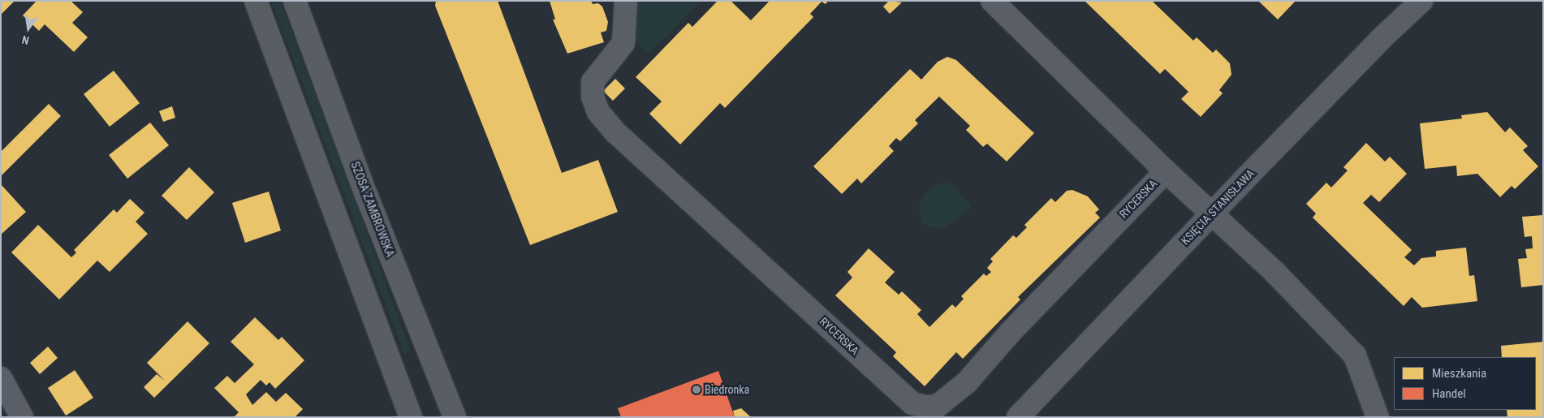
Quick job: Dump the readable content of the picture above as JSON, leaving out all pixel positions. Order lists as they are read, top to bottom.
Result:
{
  "streets": {
    "main road": ["SZOSA ZAMBROWSKA"],
    "street": ["RYCERSKA", "KSIĘCIA STANISŁAWA"]
  },
  "crossings": [
    ["RYCERSKA", "KSIĘCIA STANISŁAWA"]
  ],
  "places": ["Biedronka"],
  "legend": ["Mieszkania", "Handel"],
  "north": "bottom"
}
